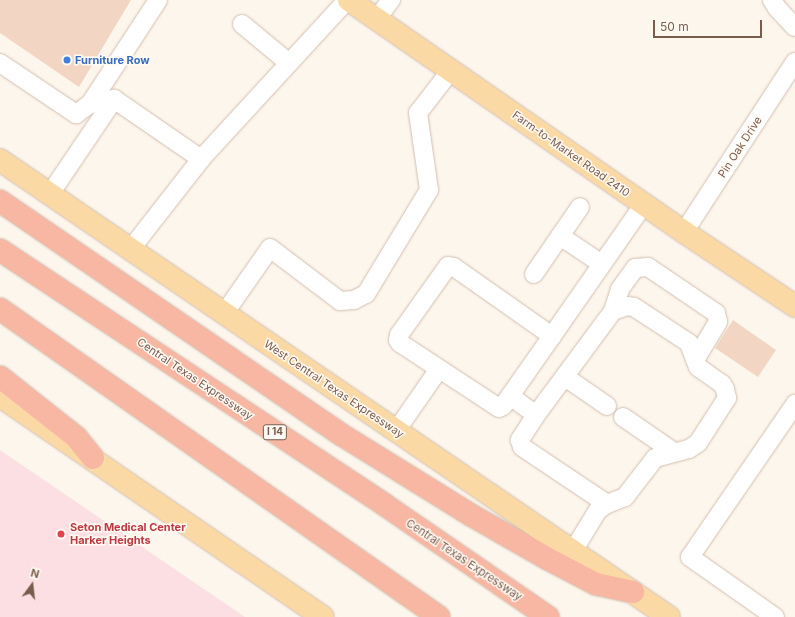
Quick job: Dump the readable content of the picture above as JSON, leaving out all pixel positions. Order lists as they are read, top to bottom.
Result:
{
  "streets": {
    "highway": ["Central Texas Expressway", "I 14"],
    "main road": ["Farm-to-Market Road 2410", "West Central Texas Expressway"],
    "street": ["Pin Oak Drive"]
  },
  "crossings": [
    ["Pin Oak Drive", "Farm-to-Market Road 2410"]
  ],
  "places": ["Furniture Row", "Seton Medical Center Harker Heights"],
  "scale_bar": "50 m",
  "north": "top"
}
